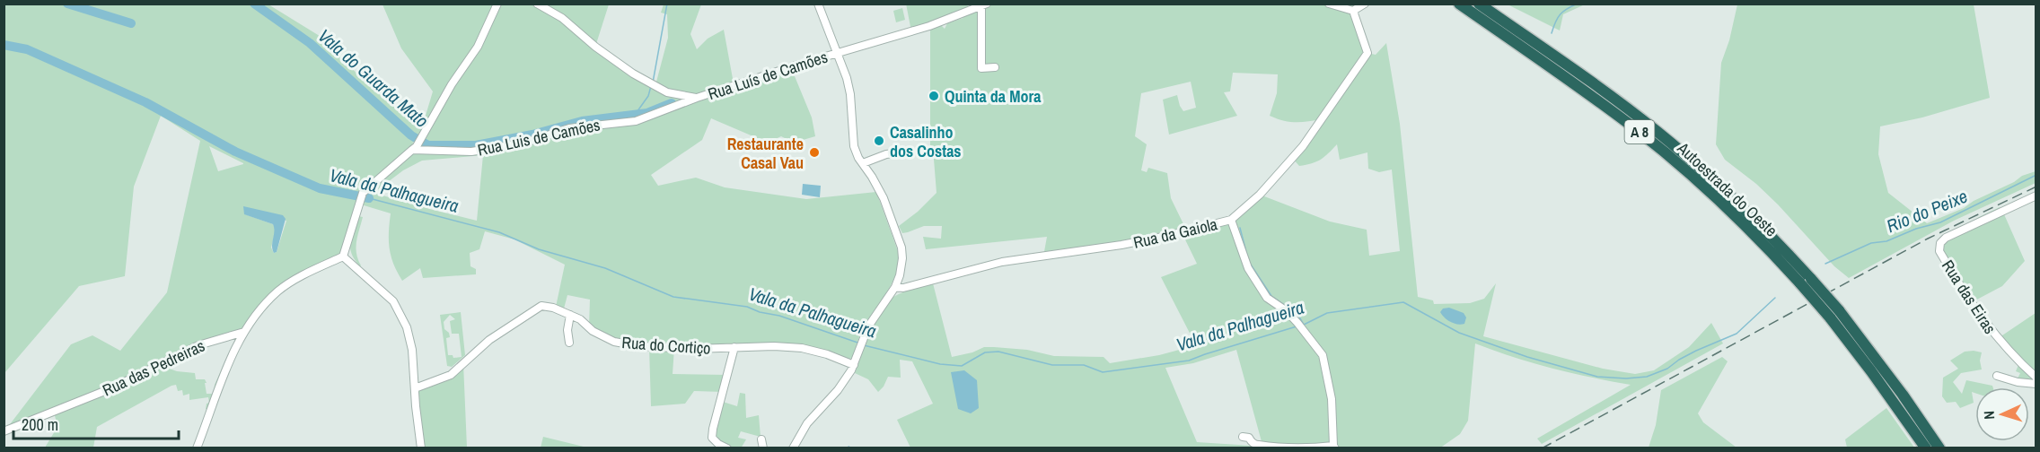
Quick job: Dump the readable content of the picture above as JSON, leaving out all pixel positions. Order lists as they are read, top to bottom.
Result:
{
  "streets": {
    "highway": ["A 8", "Autoestrada do Oeste"],
    "street": [
      "Rua Luís de Camões",
      "Rua Luis de Camões",
      "Rua da Gaiola",
      "Rua das Eiras",
      "Rua do Cortiço",
      "Rua das Pedreiras"
    ]
  },
  "crossings": [
    ["Rua Luís de Camões", "Rua Luis de Camões"]
  ],
  "water": ["Vala do Guarda Mato", "Vala da Palhagueira", "Rio do Peixe"],
  "places": ["Quinta da Mora", "Casalinho dos Costas", "Restaurante Casal Vau"],
  "scale_bar": "200 m",
  "north": "left"
}
